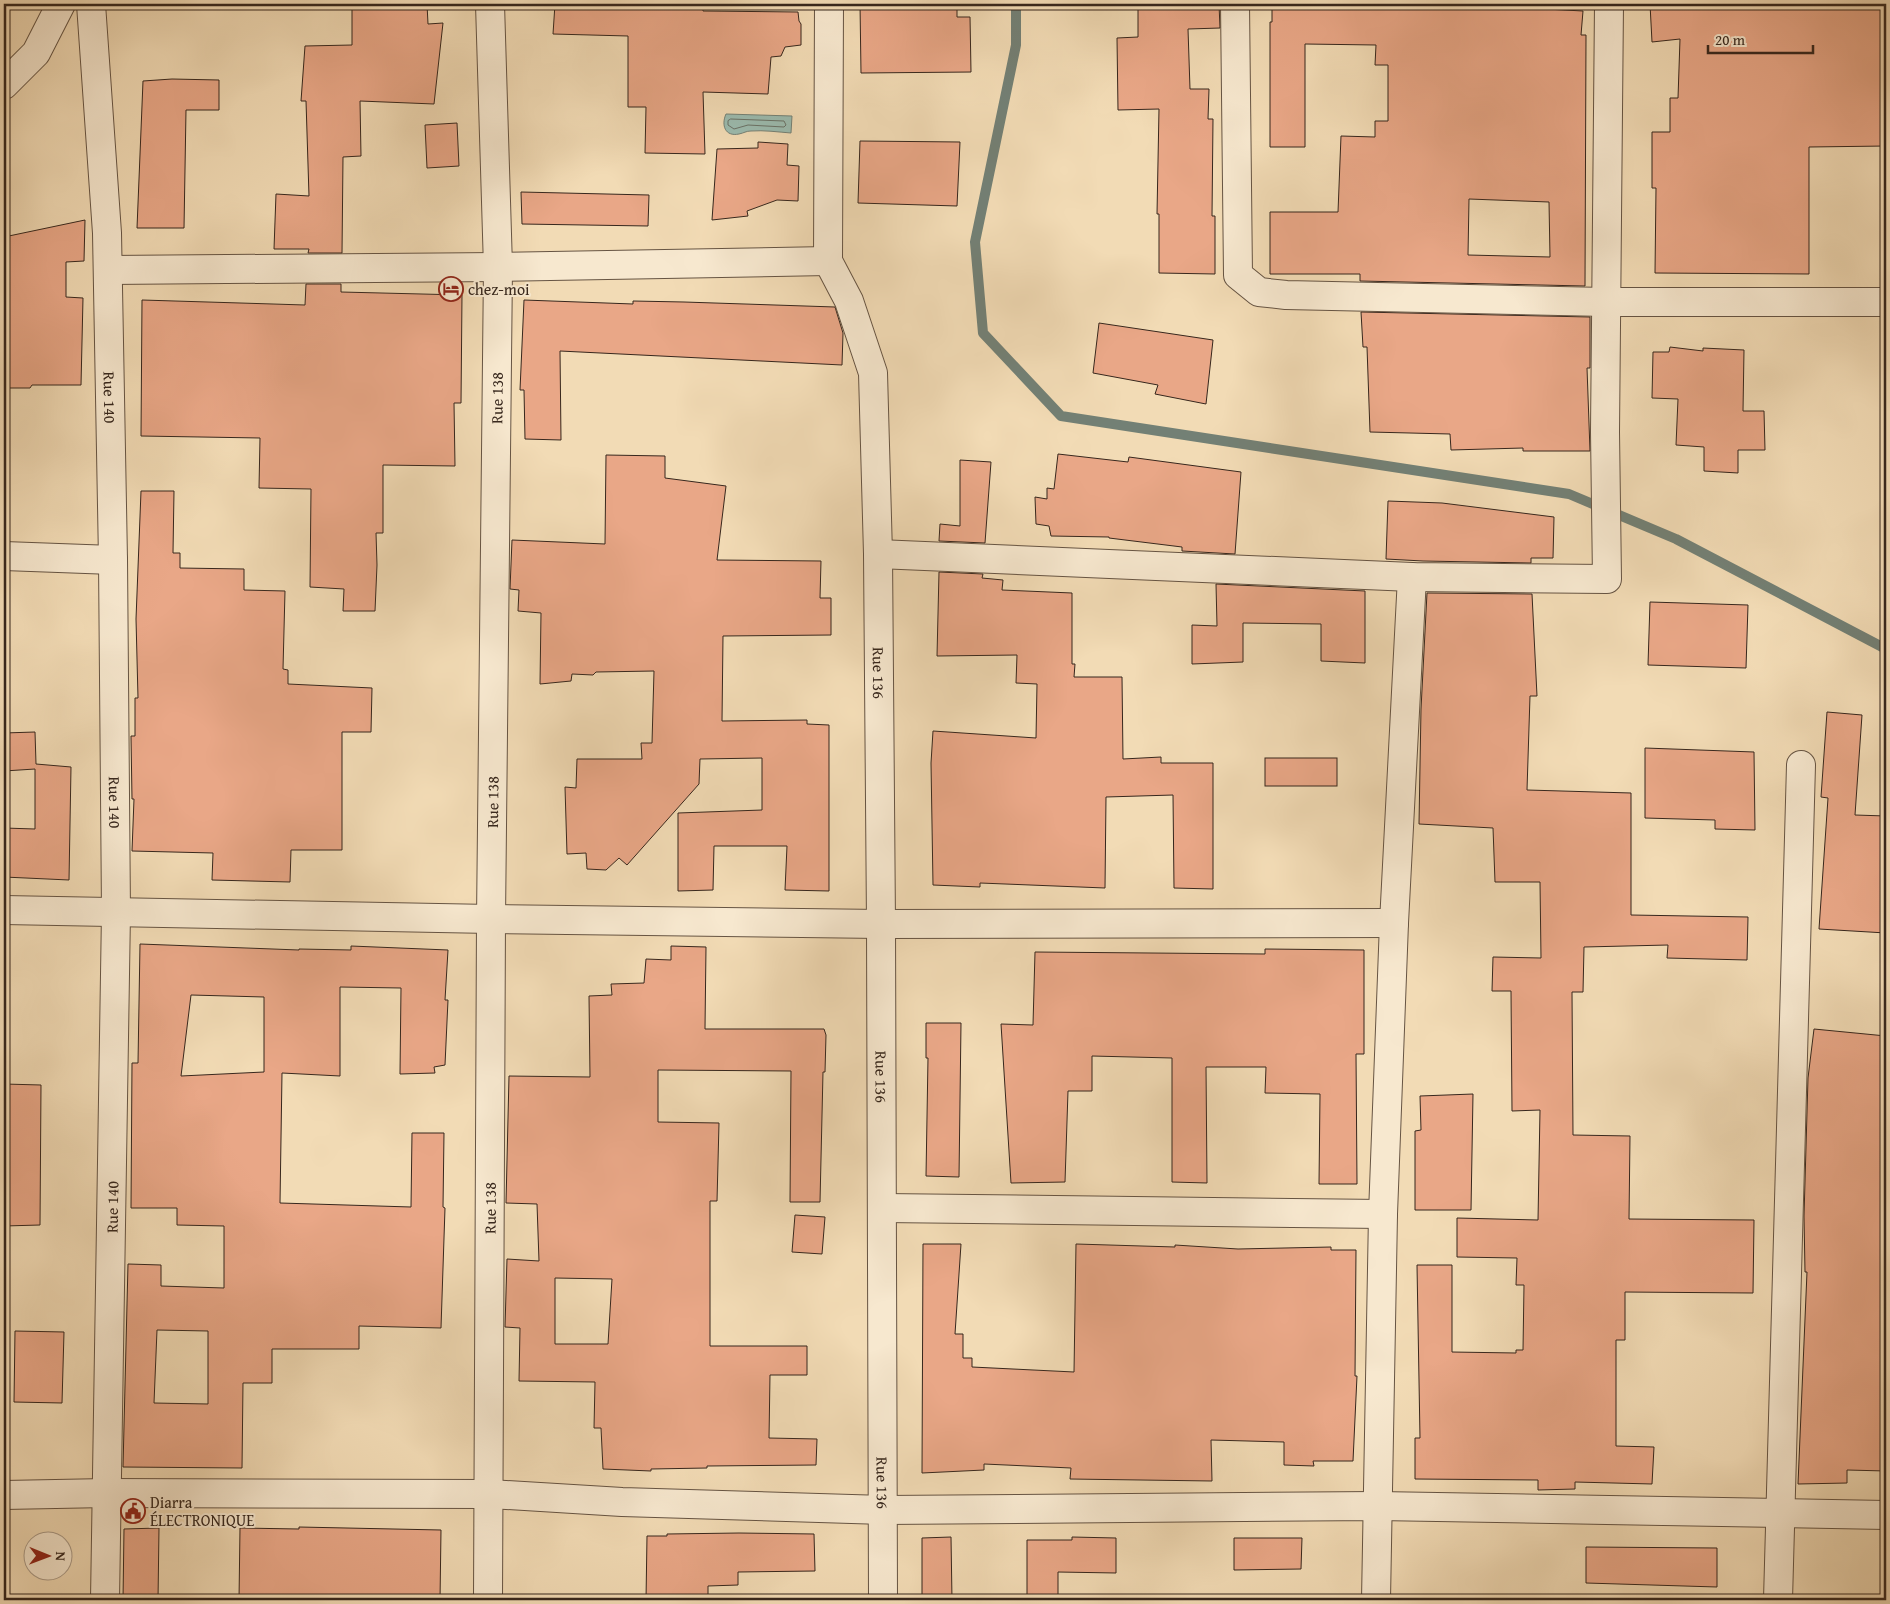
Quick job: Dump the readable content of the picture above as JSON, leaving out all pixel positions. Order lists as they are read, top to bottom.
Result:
{
  "streets": {
    "street": ["Rue 140", "Rue 138", "Rue 136"]
  },
  "places": {
    "hotel": ["chez-moi"],
    "public building": ["Diarra ÉLECTRONIQUE"]
  },
  "scale_bar": "20 m",
  "north": "right"
}
